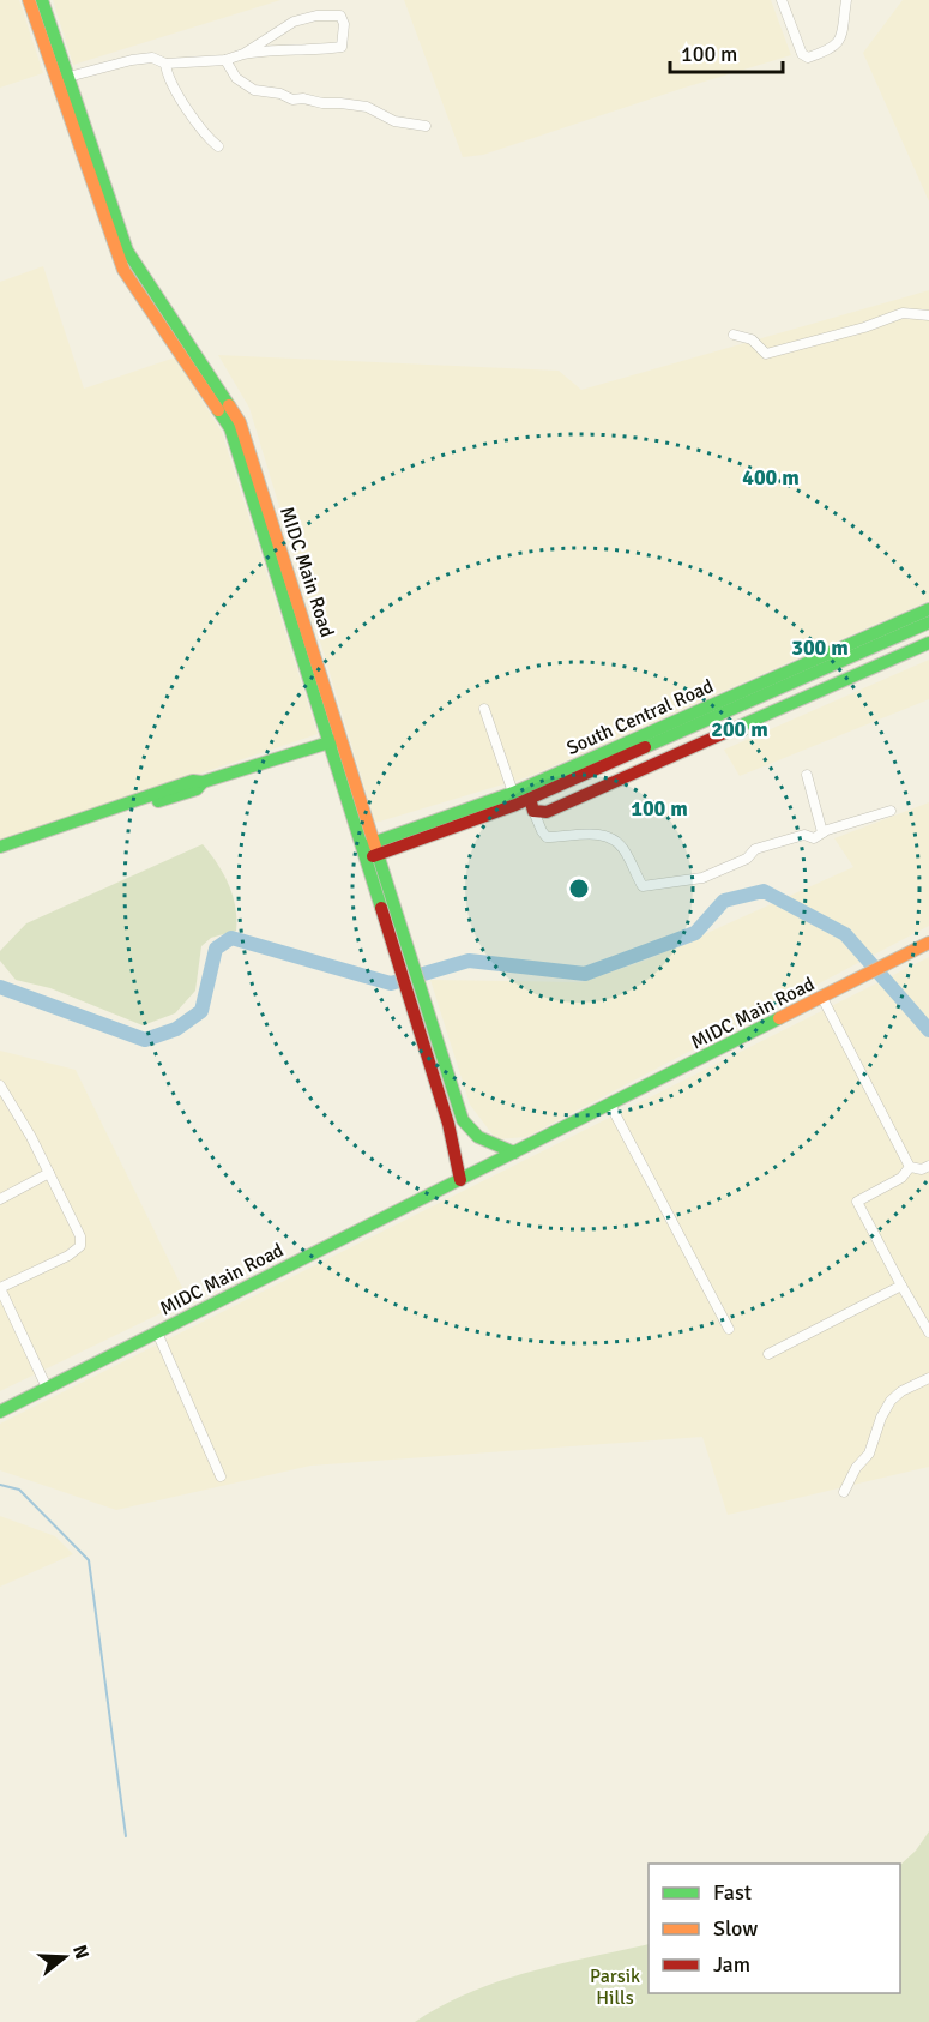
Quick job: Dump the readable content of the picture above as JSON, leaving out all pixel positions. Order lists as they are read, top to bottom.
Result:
{
  "streets": {
    "street": ["MIDC Main Road", "South Central Road"]
  },
  "crossings": [
    ["MIDC Main Road", "South Central Road"]
  ],
  "parks": ["Parsik Hills"],
  "legend": ["Fast", "Slow", "Jam"],
  "scale_bar": "100 m",
  "north": "right",
  "rings": [
    "400 m",
    "300 m",
    "200 m",
    "100 m"
  ]
}
